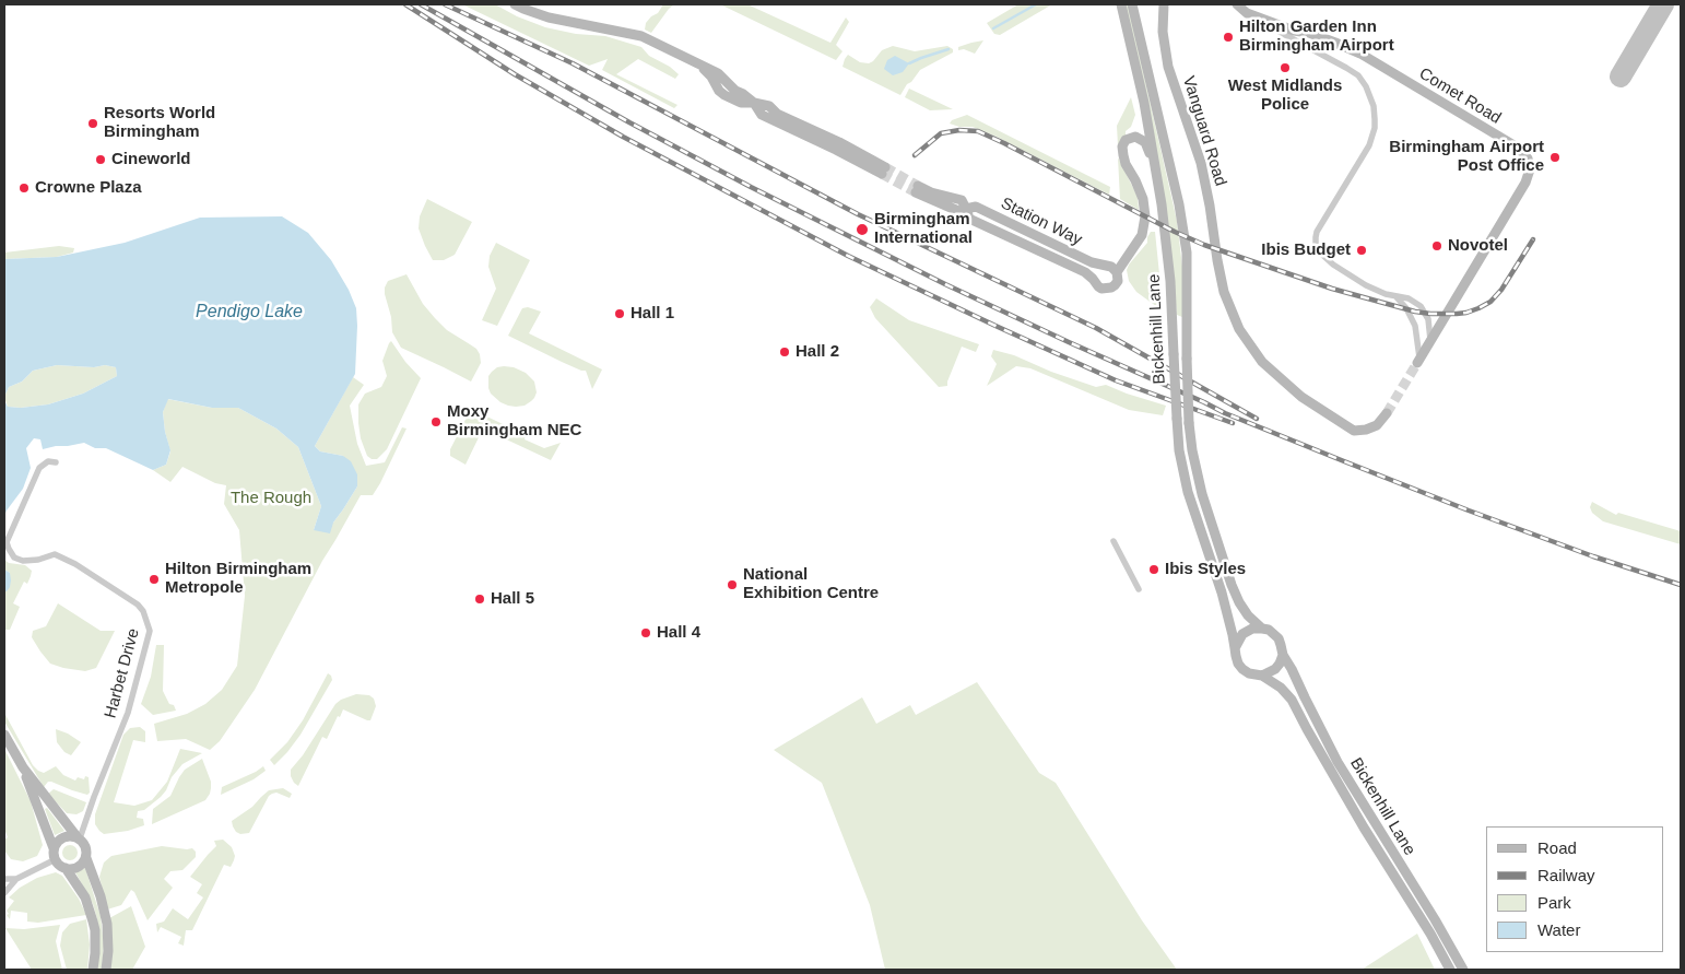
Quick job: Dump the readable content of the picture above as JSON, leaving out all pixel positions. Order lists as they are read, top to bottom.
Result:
{
  "streets": {
    "street": [
      "Comet Road",
      "Vanguard Road",
      "Station Way",
      "Bickenhill Lane",
      "Harbet Drive"
    ]
  },
  "water": ["Pendigo Lake"],
  "parks": ["The Rough"],
  "places": [
    "Hilton Garden Inn Birmingham Airport",
    "West Midlands Police",
    "Resorts World Birmingham",
    "Birmingham Airport Post Office",
    "Cineworld",
    "Crowne Plaza",
    "Birmingham International",
    "Novotel",
    "Ibis Budget",
    "Hall 1",
    "Hall 2",
    "Moxy Birmingham NEC",
    "Ibis Styles",
    "Hilton Birmingham Metropole",
    "National Exhibition Centre",
    "Hall 5",
    "Hall 4"
  ],
  "legend": [
    "Road",
    "Railway",
    "Park",
    "Water"
  ]
}
